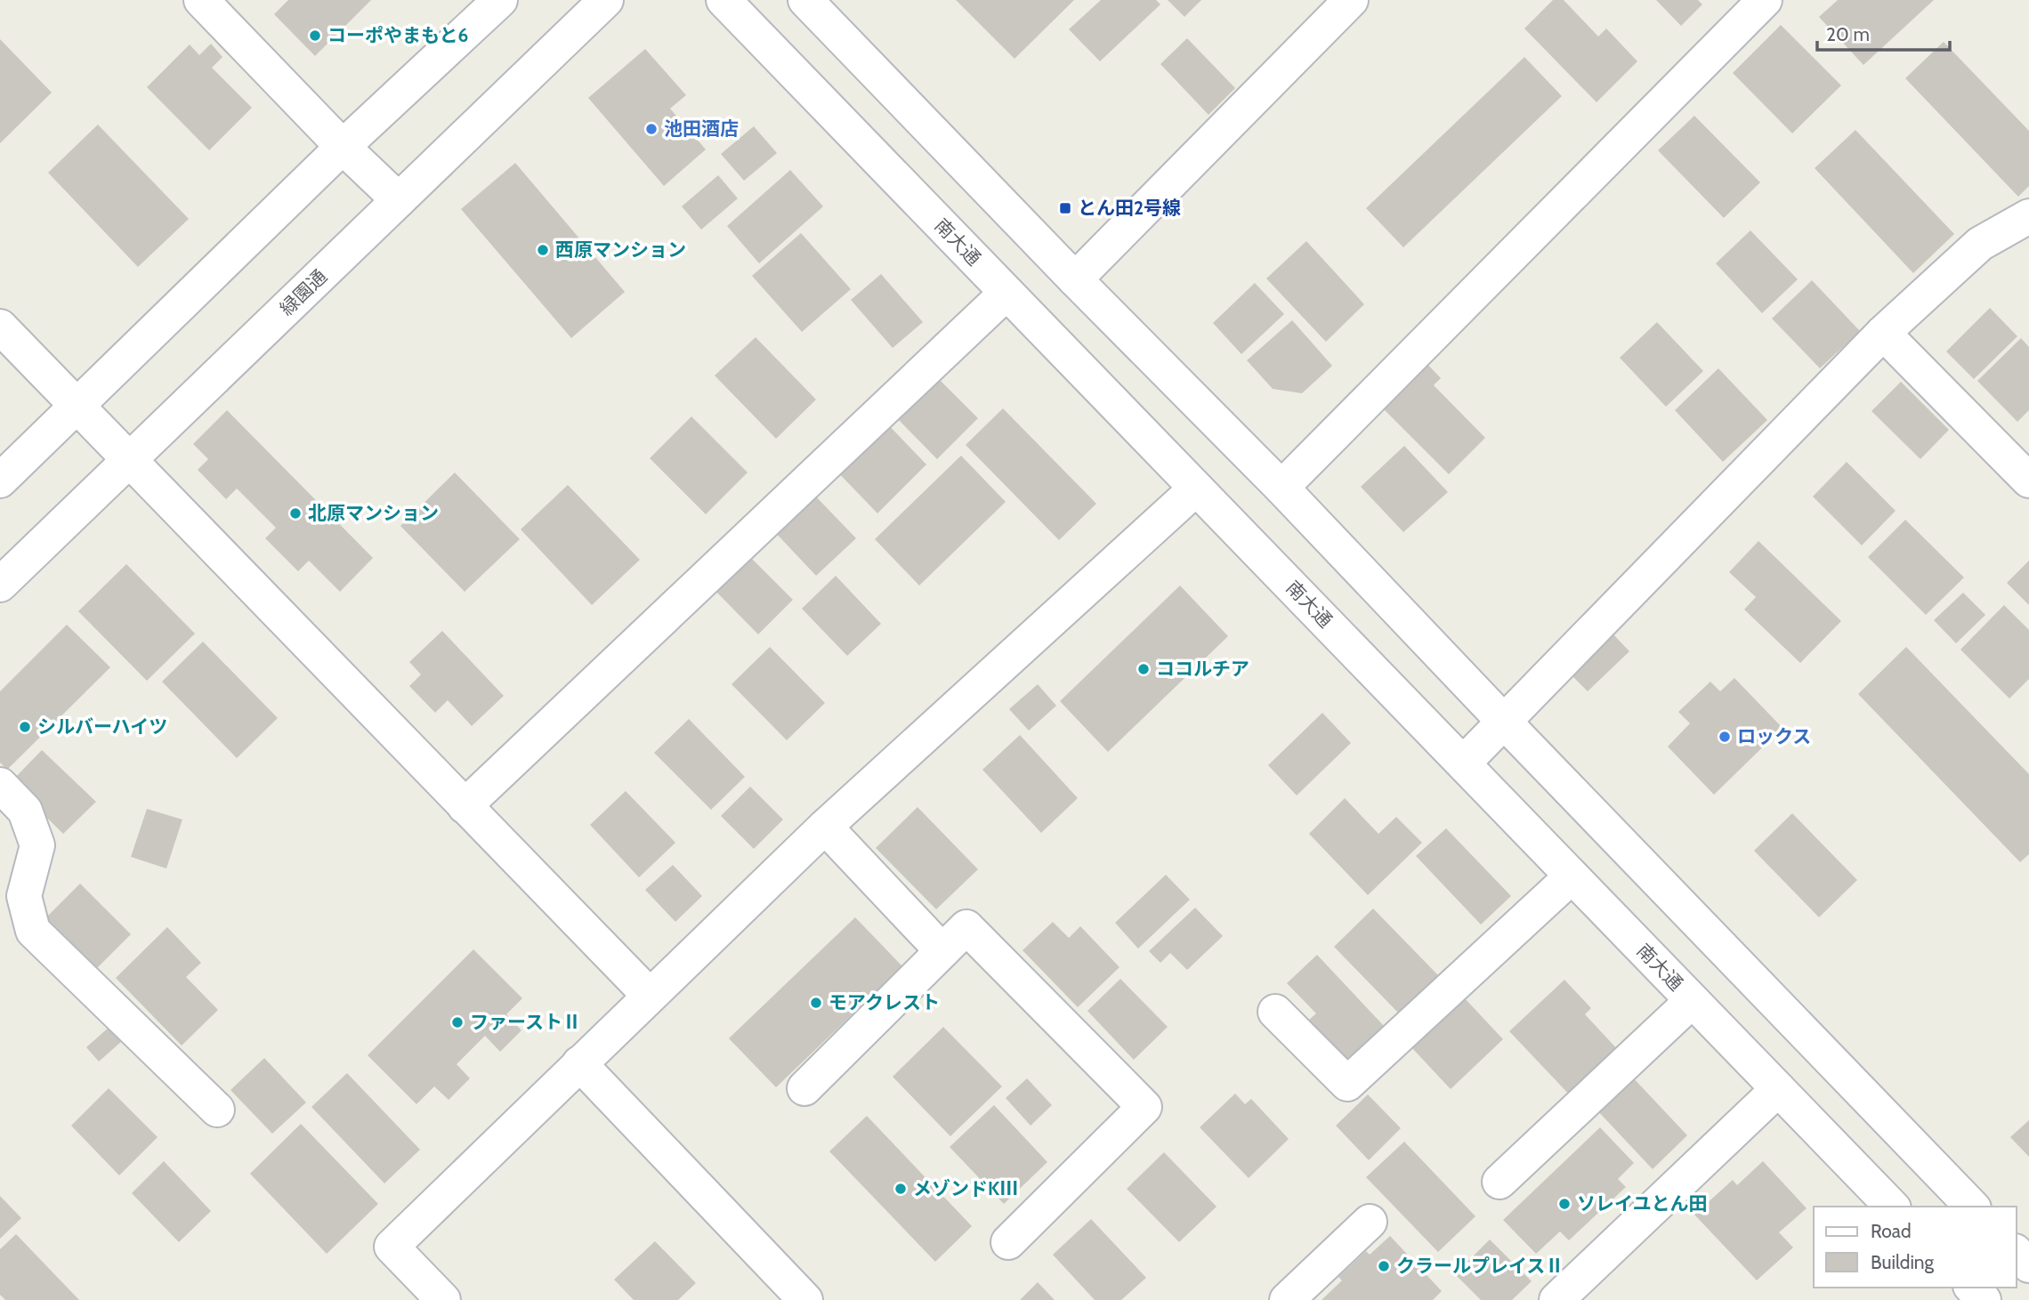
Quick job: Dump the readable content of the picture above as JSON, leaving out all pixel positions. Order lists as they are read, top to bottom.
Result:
{
  "streets": {
    "street": ["南大通", "緑園通"]
  },
  "places": {
    "other": [
      "コーポやまもと6",
      "池田酒店",
      "西原マンション",
      "北原マンション",
      "ココルチア",
      "シルバーハイツ",
      "ロックス",
      "モアクレスト",
      "ファーストⅡ",
      "メゾンドKⅢ",
      "ソレイユとん田",
      "クラールプレイスⅡ"
    ],
    "transit": ["とん田2号線"]
  },
  "legend": ["Road", "Building"],
  "scale_bar": "20 m"
}
